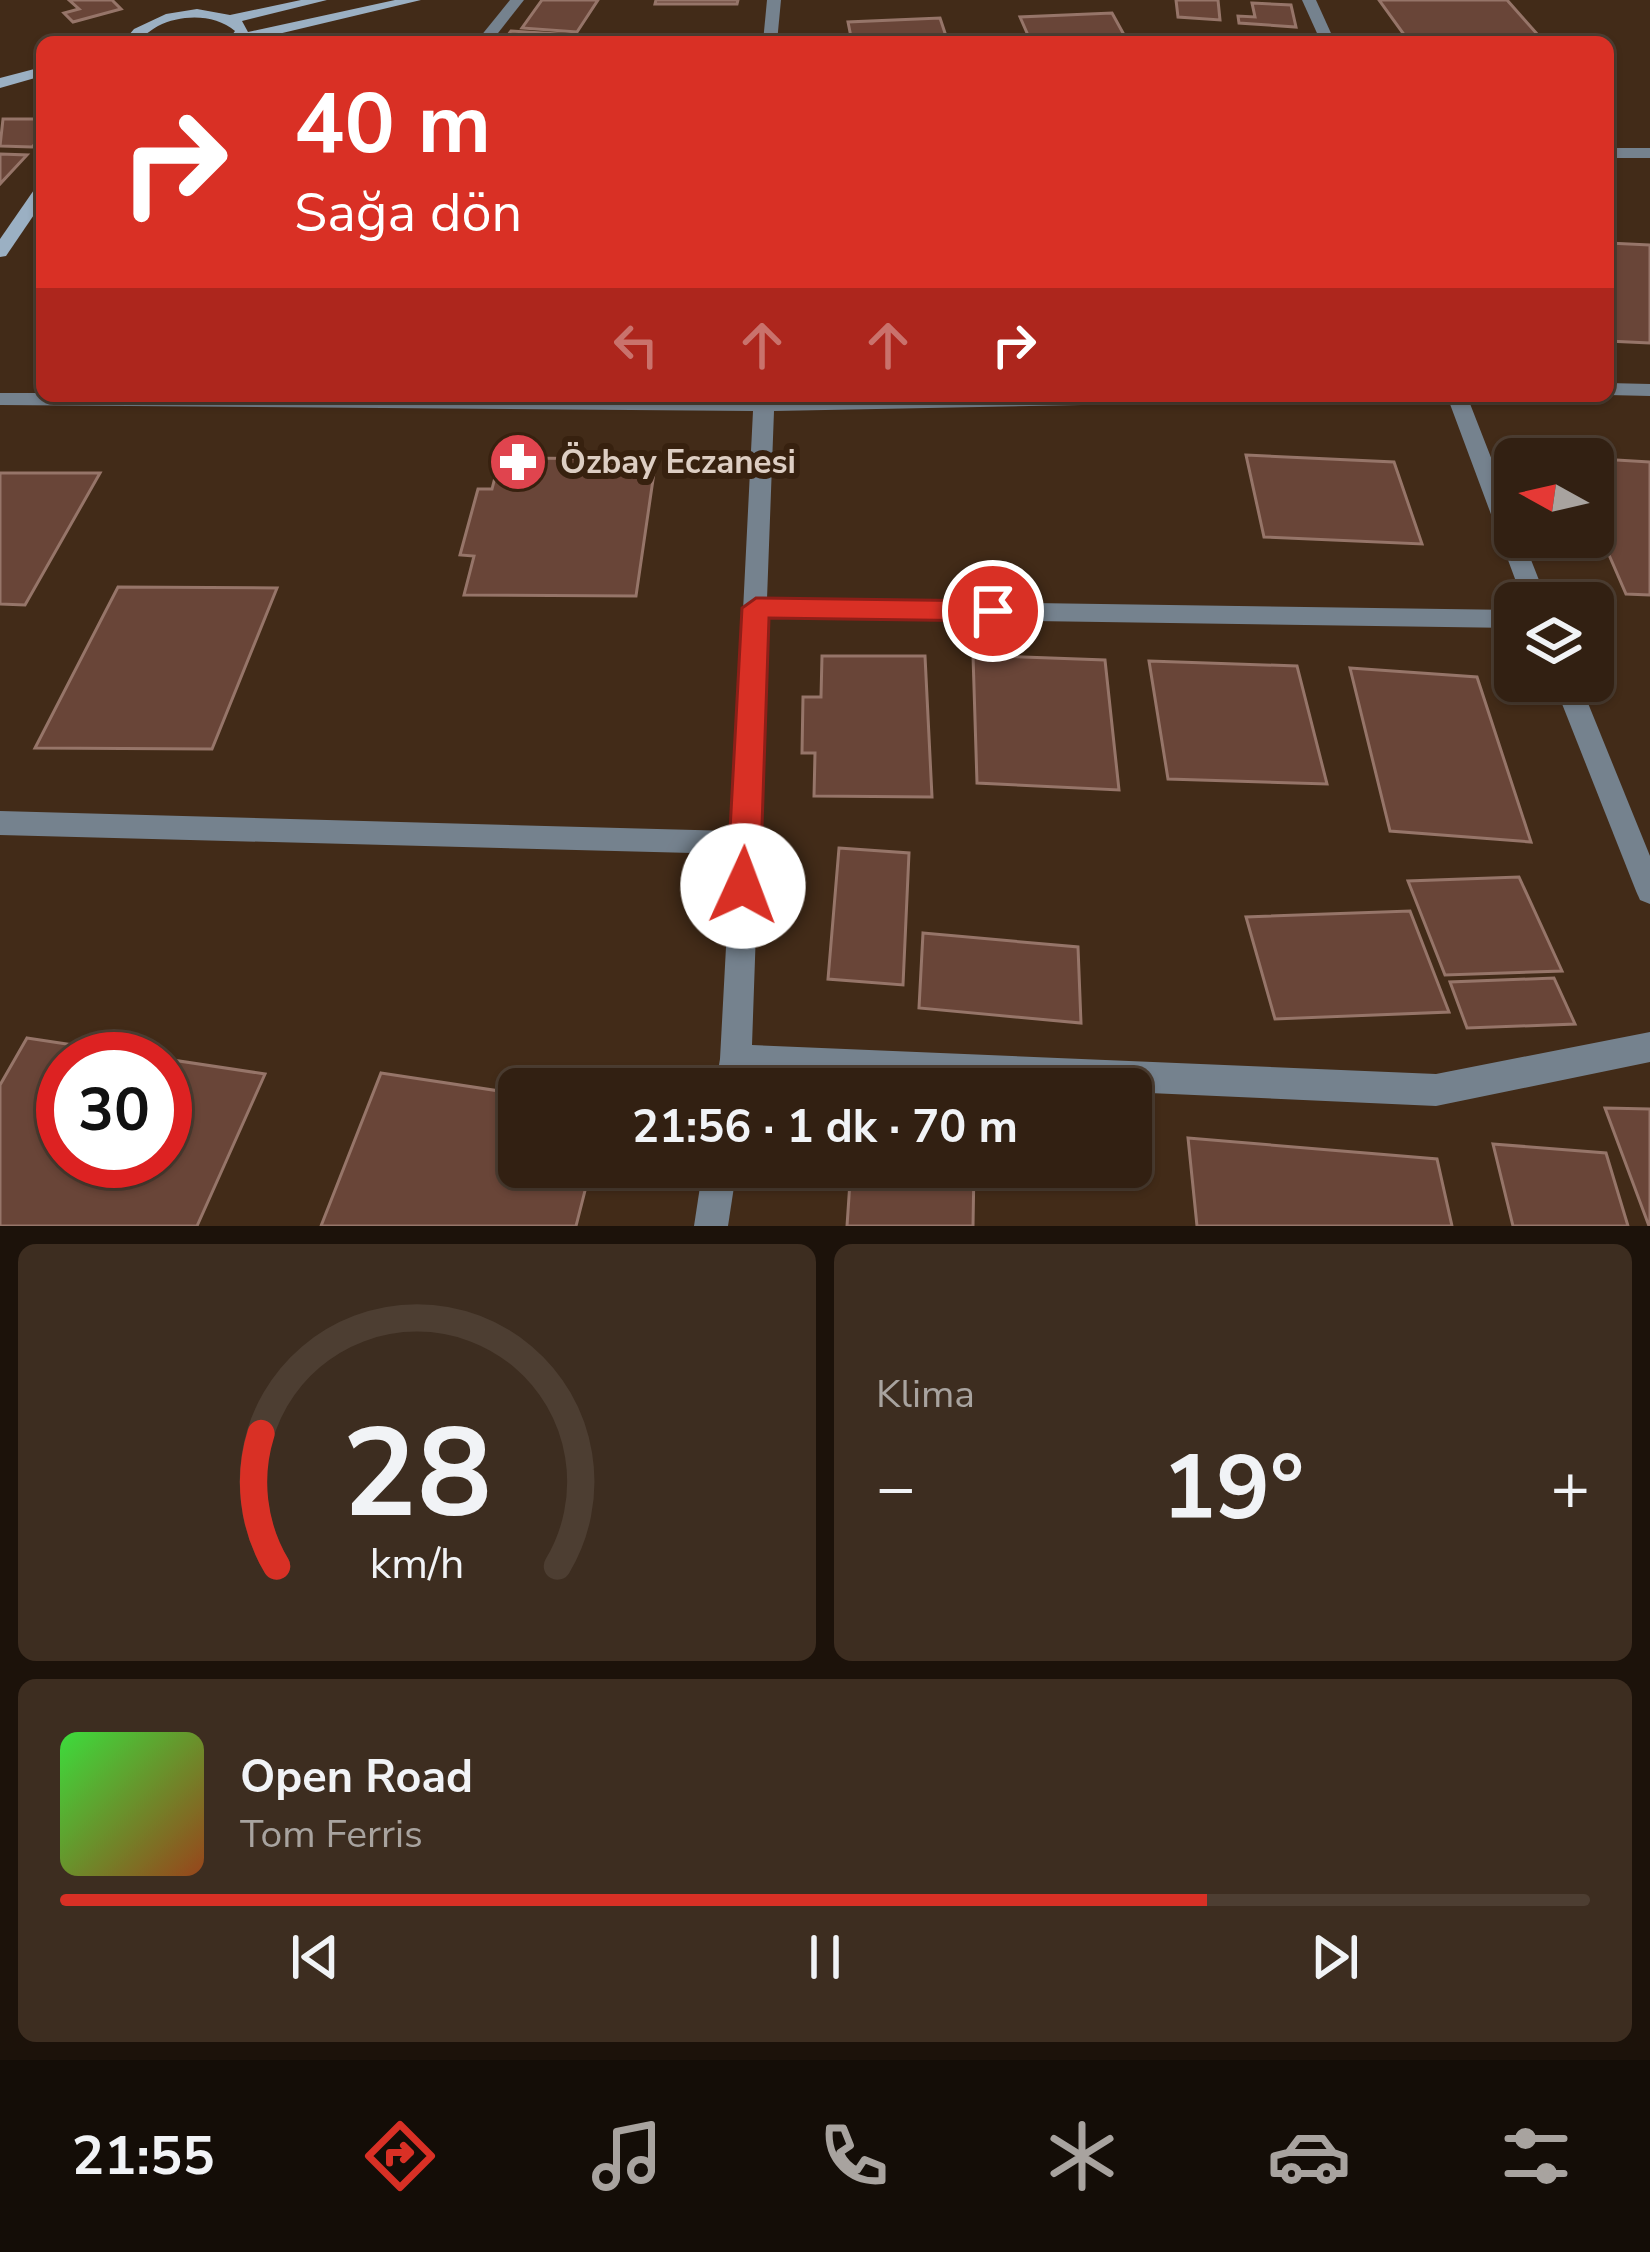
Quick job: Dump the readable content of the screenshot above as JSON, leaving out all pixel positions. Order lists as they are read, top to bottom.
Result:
{
  "places": {
    "pharmacy": ["Özbay Eczanesi"]
  },
  "north": "left",
  "page": {
    "turn": ["40 m", "Sağa dön"],
    "limit": "30",
    "trip": "21:56 · 1 dk · 70 m",
    "tile": "Klima",
    "heat": ["−", "19°", "+"],
    "song": ["Open Road", "Tom Ferris"],
    "tabs": "21:55",
    "gauge": ["28", "km/h"]
  }
}
